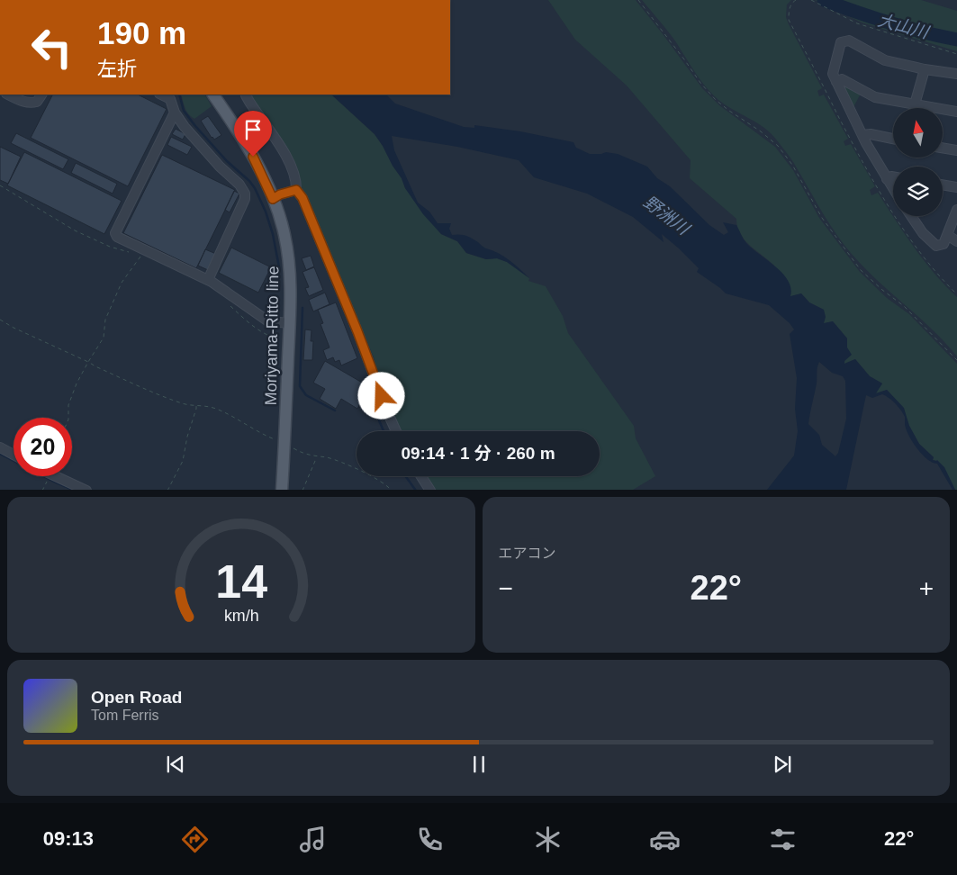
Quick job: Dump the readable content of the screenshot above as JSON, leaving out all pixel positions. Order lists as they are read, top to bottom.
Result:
{
  "streets": {
    "main road": ["Moriyama-Ritto line"]
  },
  "water": ["大山川", "野洲川"],
  "north": "top",
  "page": {
    "turn": ["190 m", "左折"],
    "limit": "20",
    "trip": "09:14 · 1 分 · 260 m",
    "tile": "エアコン",
    "heat": ["−", "22°", "+"],
    "song": ["Open Road", "Tom Ferris"],
    "tabs": ["09:13", "22°"],
    "gauge": ["14", "km/h"]
  }
}
